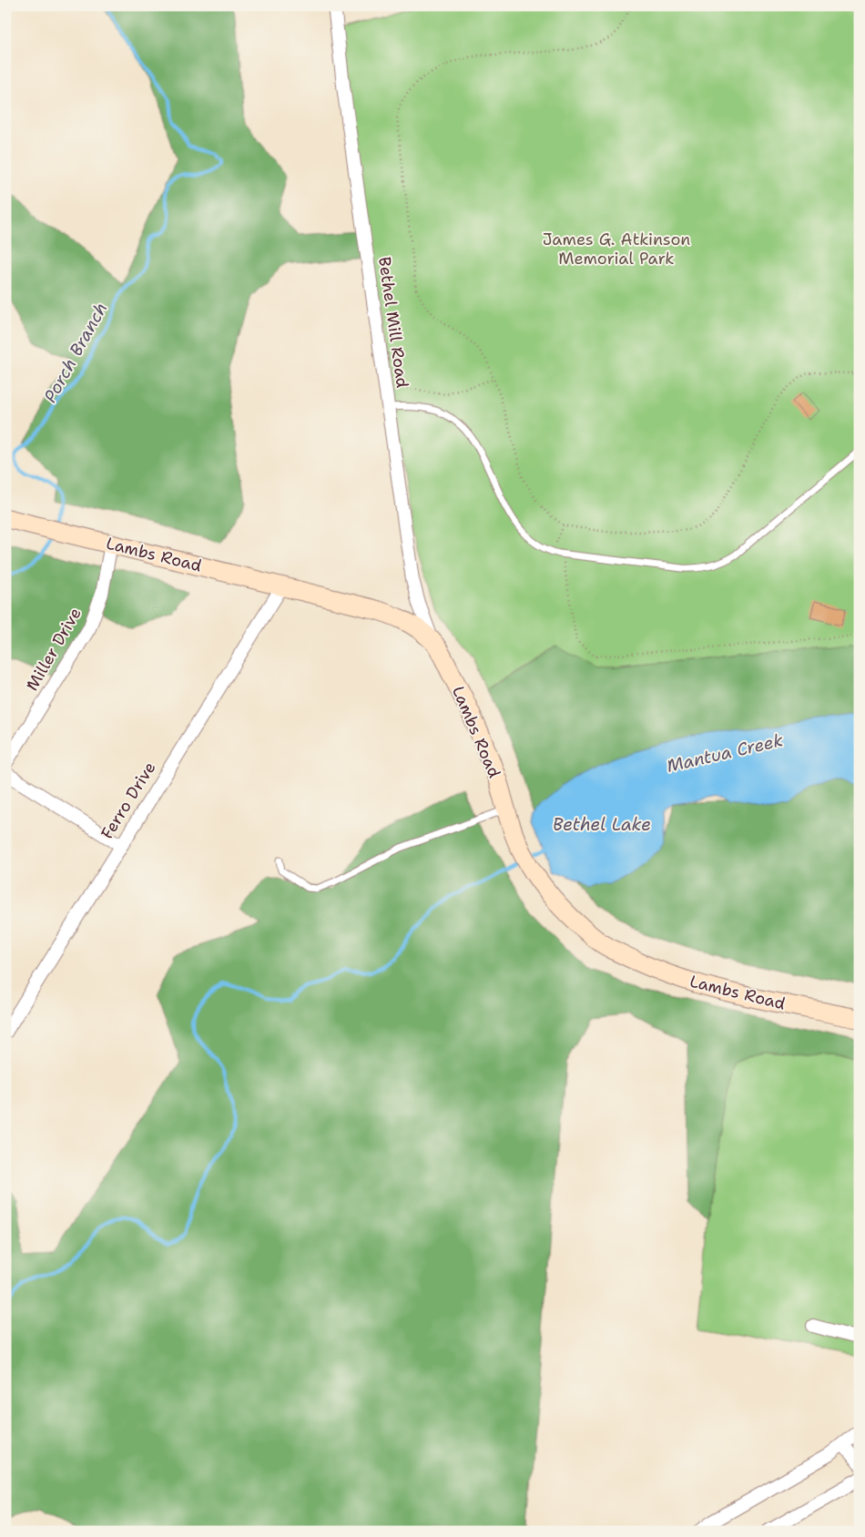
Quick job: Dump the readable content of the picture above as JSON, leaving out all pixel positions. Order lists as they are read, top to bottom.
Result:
{
  "streets": {
    "main road": ["Lambs Road"],
    "street": ["Bethel Mill Road", "Miller Drive", "Ferro Drive"]
  },
  "crossings": [
    ["Bethel Mill Road", "Lambs Road"],
    ["Lambs Road", "Miller Drive"],
    ["Lambs Road", "Ferro Drive"]
  ],
  "water": ["Porch Branch", "Mantua Creek", "Bethel Lake"],
  "parks": ["James G. Atkinson Memorial Park"]
}
